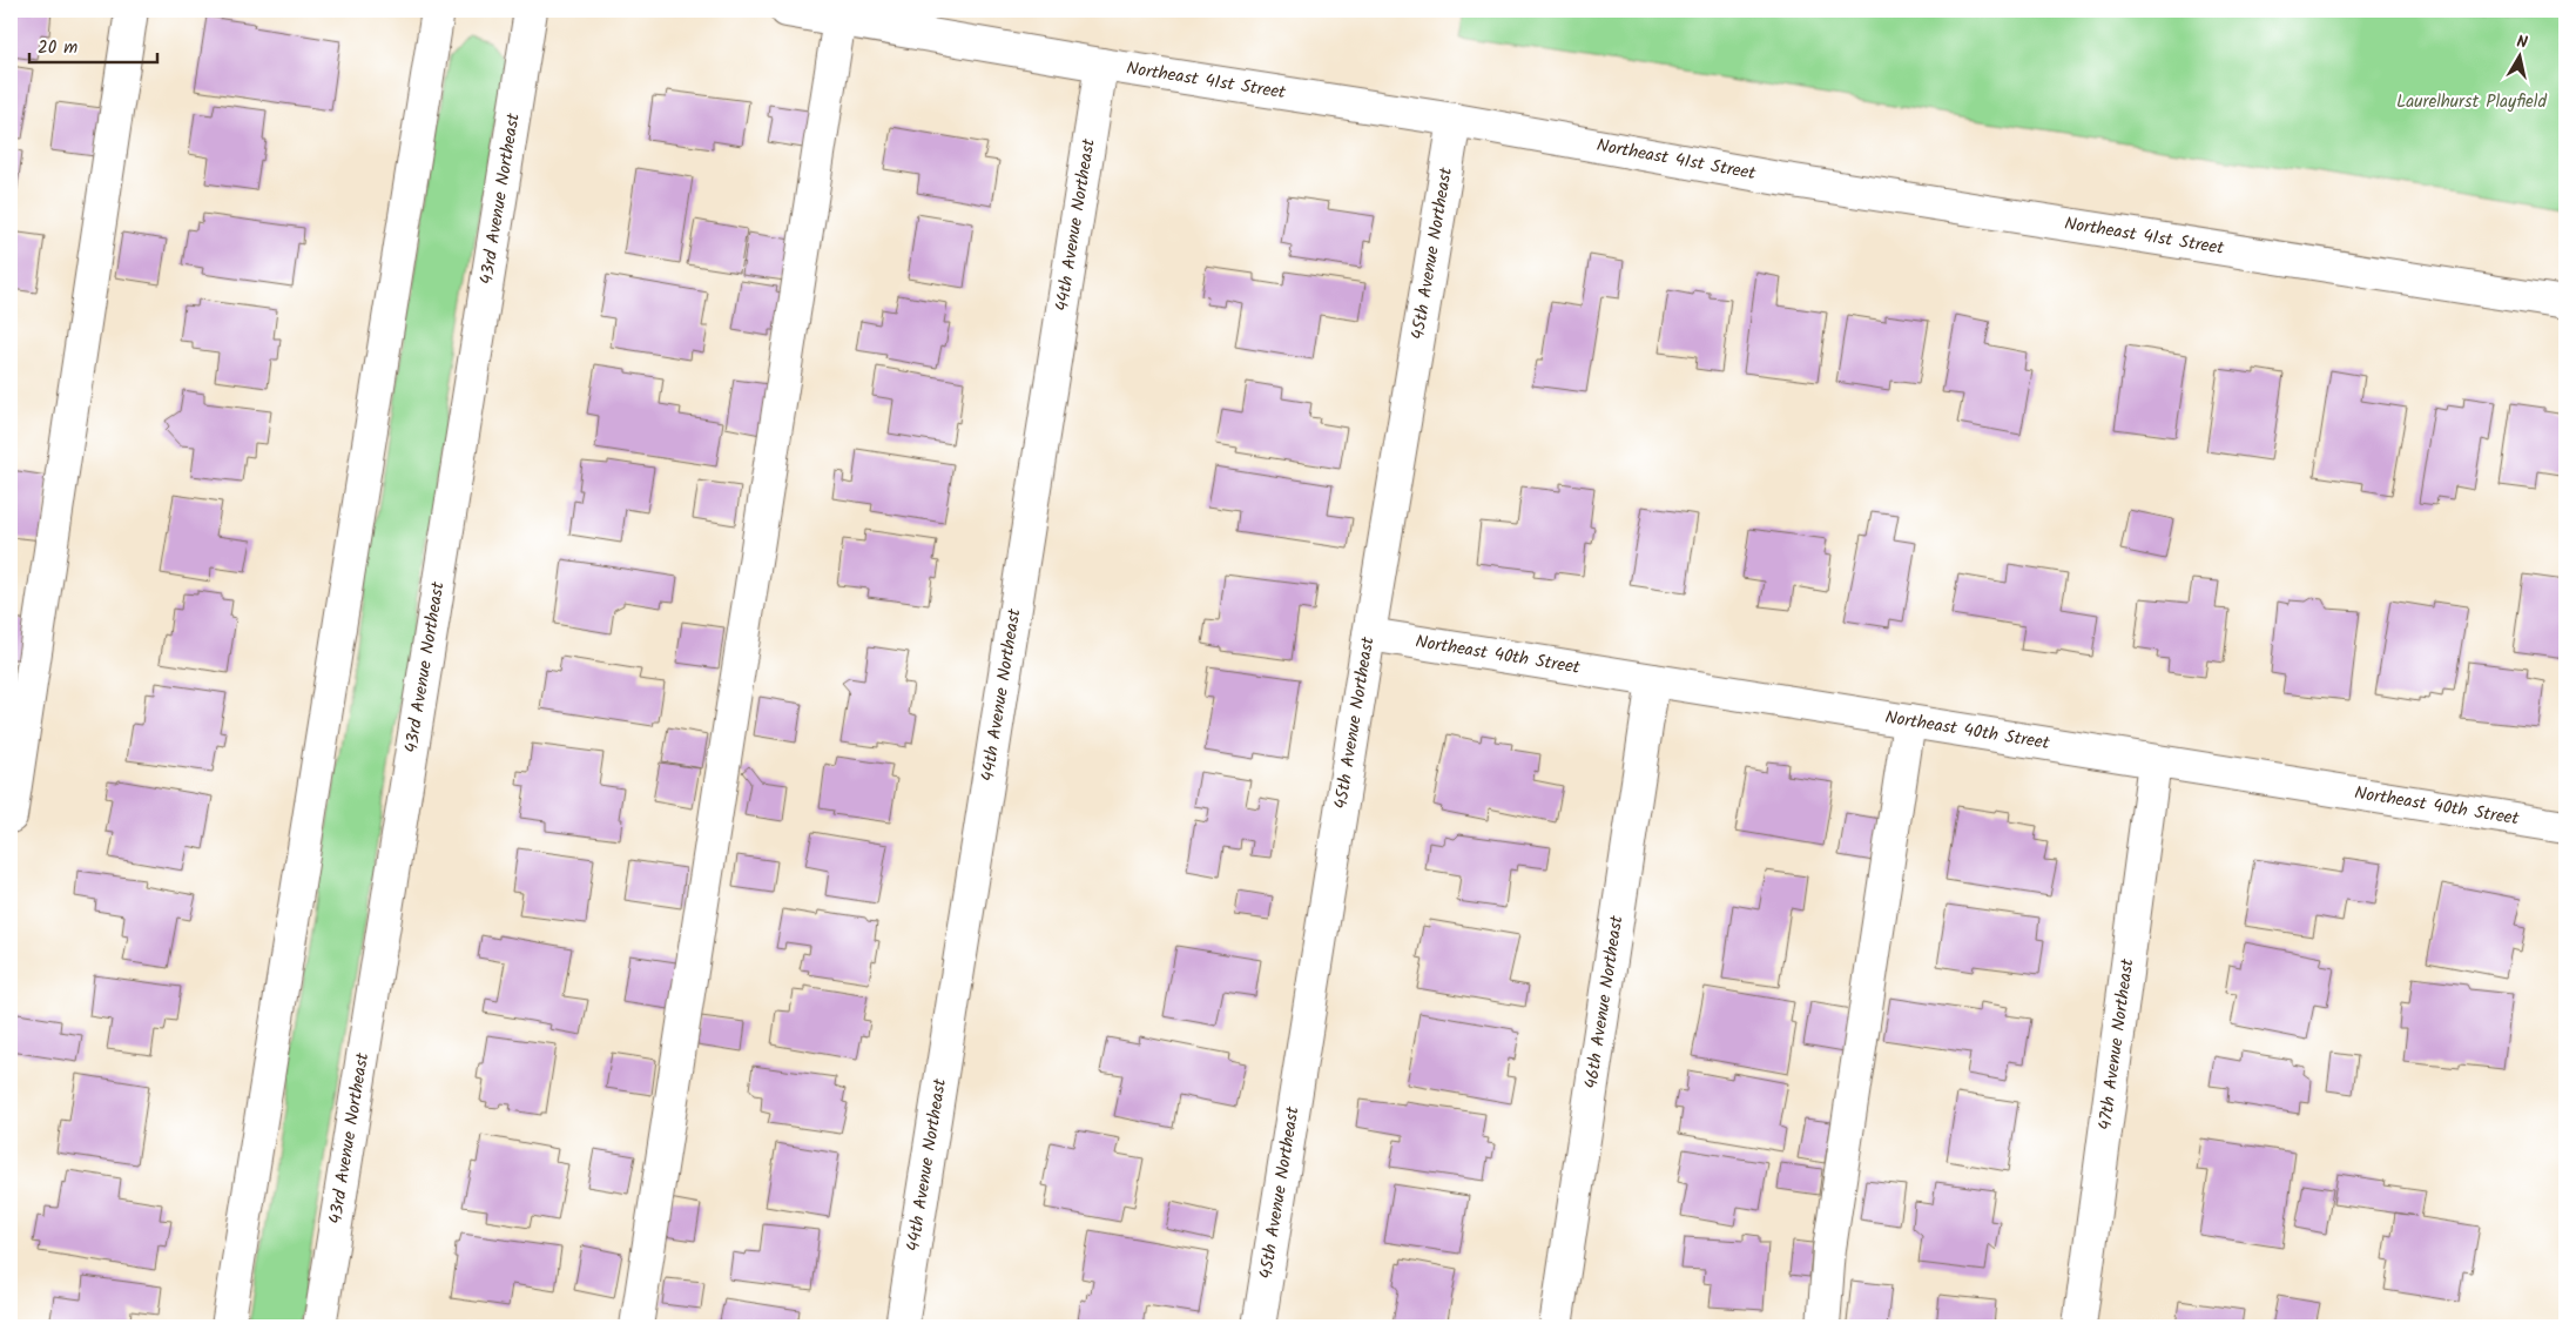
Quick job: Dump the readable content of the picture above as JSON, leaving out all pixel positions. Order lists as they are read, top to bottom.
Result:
{
  "streets": {
    "street": [
      "Northeast 41st Street",
      "43rd Avenue Northeast",
      "44th Avenue Northeast",
      "45th Avenue Northeast",
      "Northeast 40th Street",
      "46th Avenue Northeast",
      "47th Avenue Northeast"
    ]
  },
  "crossings": [
    ["Northeast 41st Street", "44th Avenue Northeast"],
    ["Northeast 41st Street", "45th Avenue Northeast"],
    ["45th Avenue Northeast", "Northeast 40th Street"],
    ["Northeast 40th Street", "46th Avenue Northeast"],
    ["Northeast 40th Street", "47th Avenue Northeast"]
  ],
  "parks": ["Laurelhurst Playfield"],
  "scale_bar": "20 m",
  "north": "top"
}
